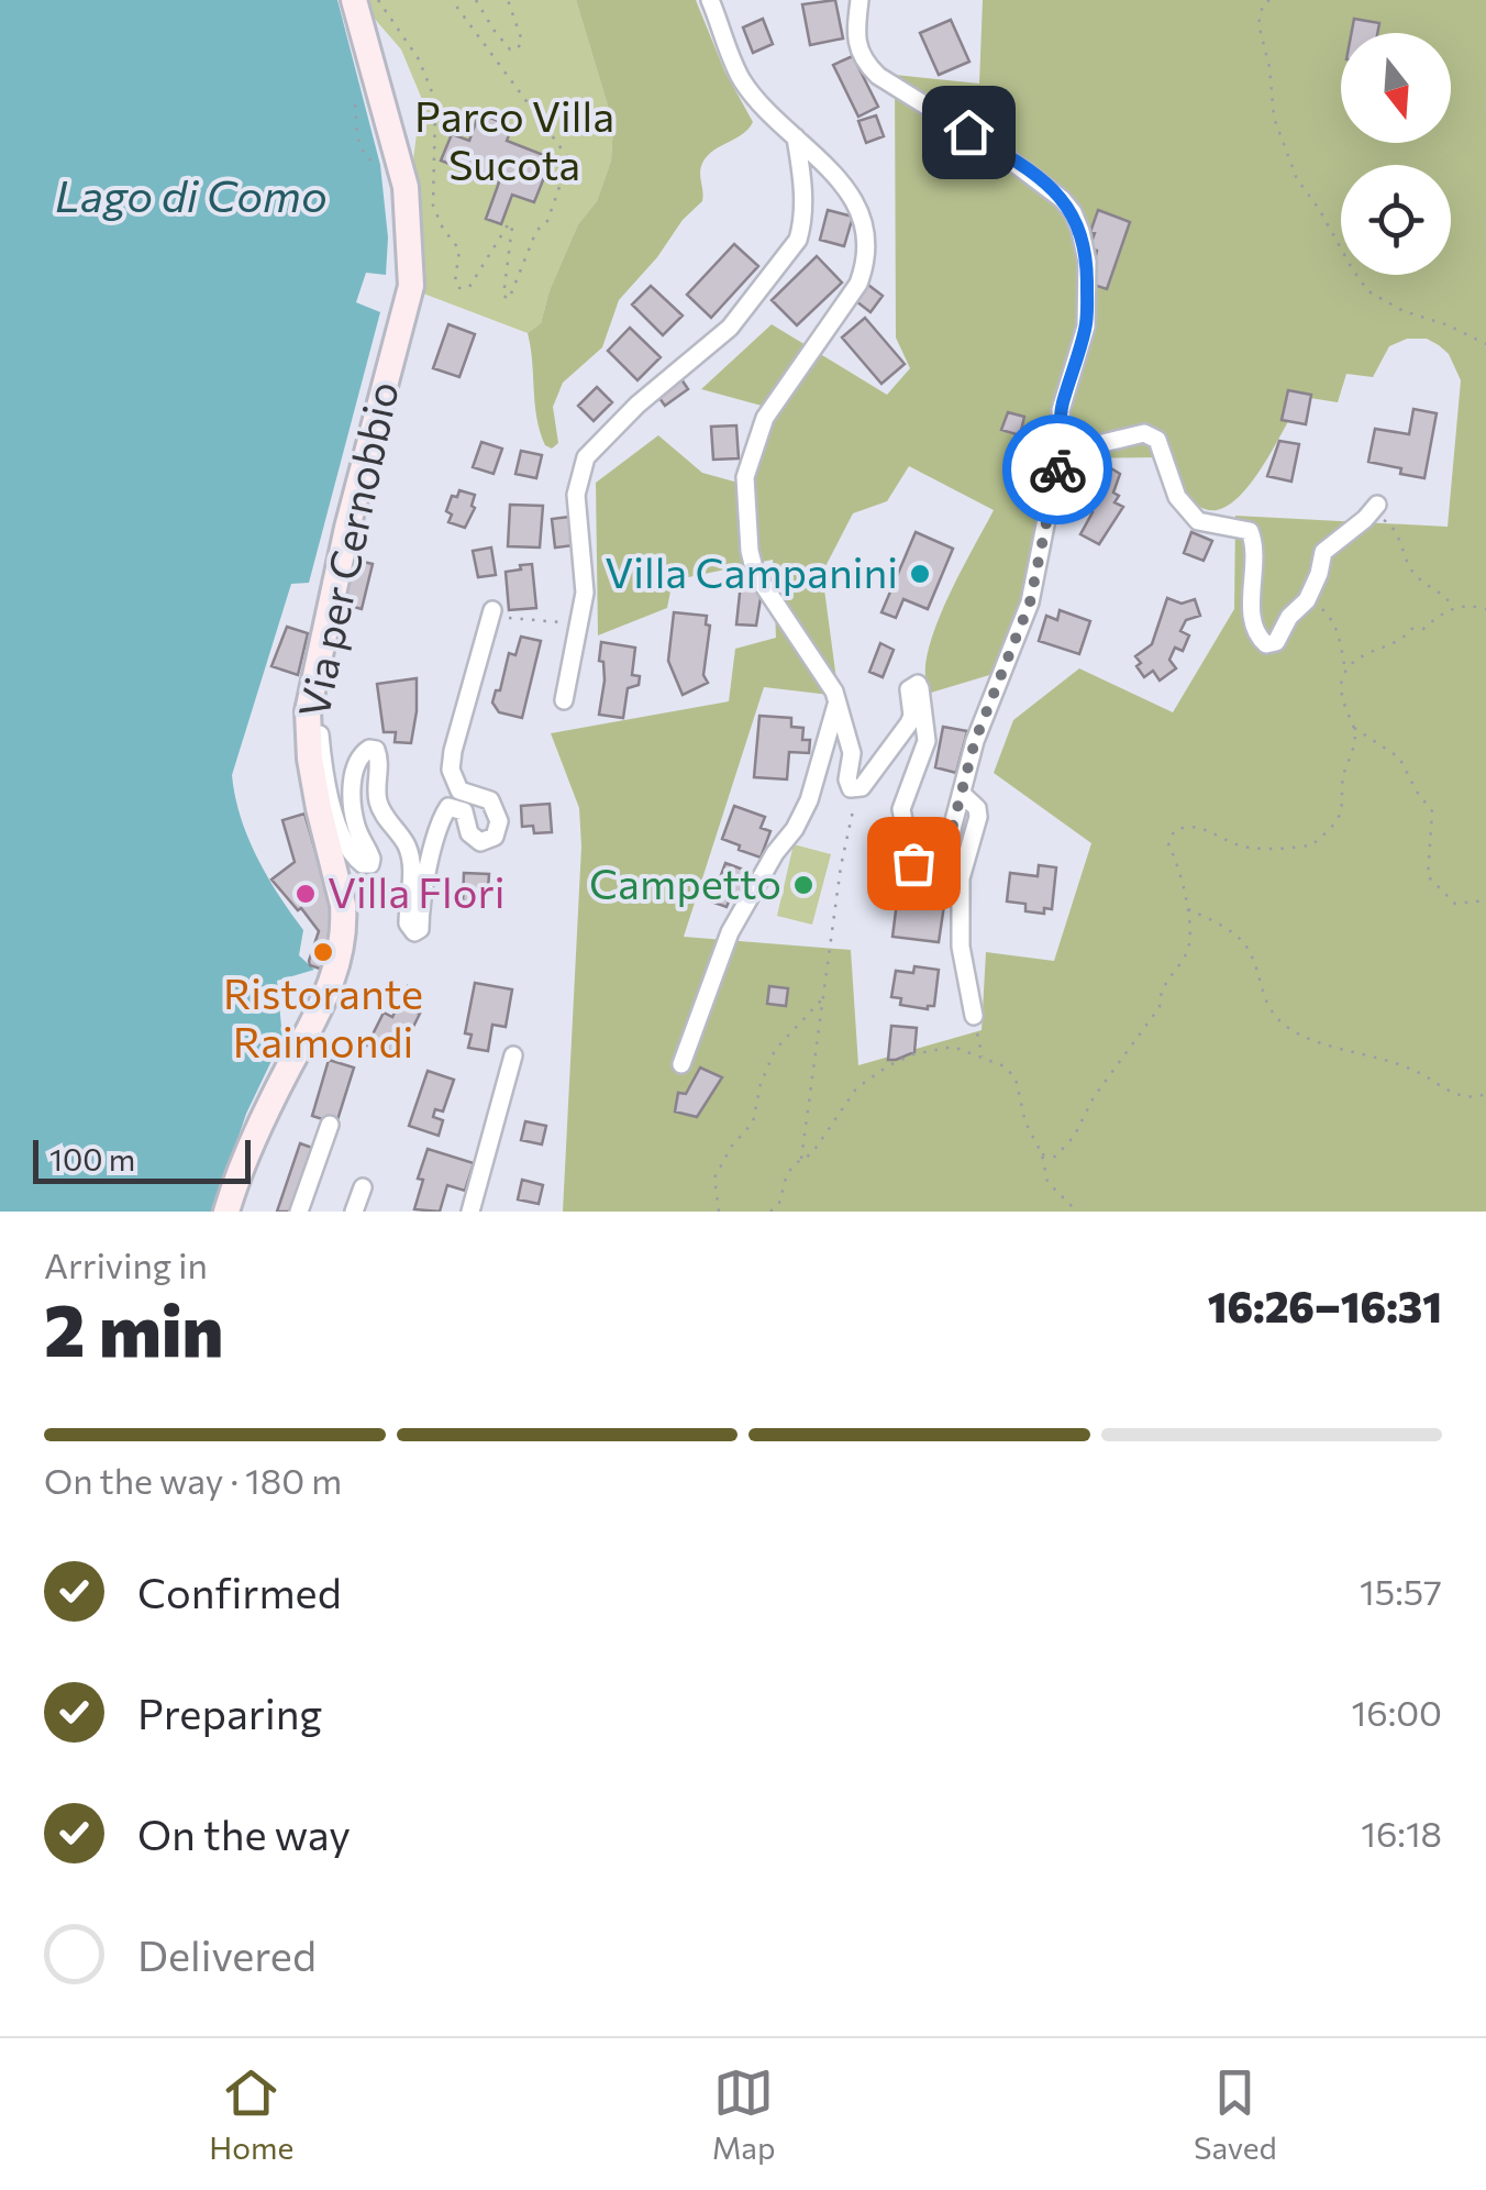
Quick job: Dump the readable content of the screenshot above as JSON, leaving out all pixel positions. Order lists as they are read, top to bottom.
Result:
{
  "streets": {
    "main road": ["Via per Cernobbio"]
  },
  "water": ["Lago di Como"],
  "parks": ["Parco Villa Sucota"],
  "places": [
    "Villa Campanini",
    "Campetto",
    "Villa Flori",
    "Ristorante Raimondi"
  ],
  "scale_bar": "100 m",
  "north": "bottom",
  "page": {
    "scale": "100 m",
    "heading": ["2 min", "Arriving in", "16:26–16:31"],
    "bar": "On the way · 180 m",
    "list": [
      ["Confirmed", "15:57"],
      ["Preparing", "16:00"],
      ["On the way", "16:18"],
      "Delivered"
    ],
    "tabs": ["Home", "Map", "Saved"]
  }
}
